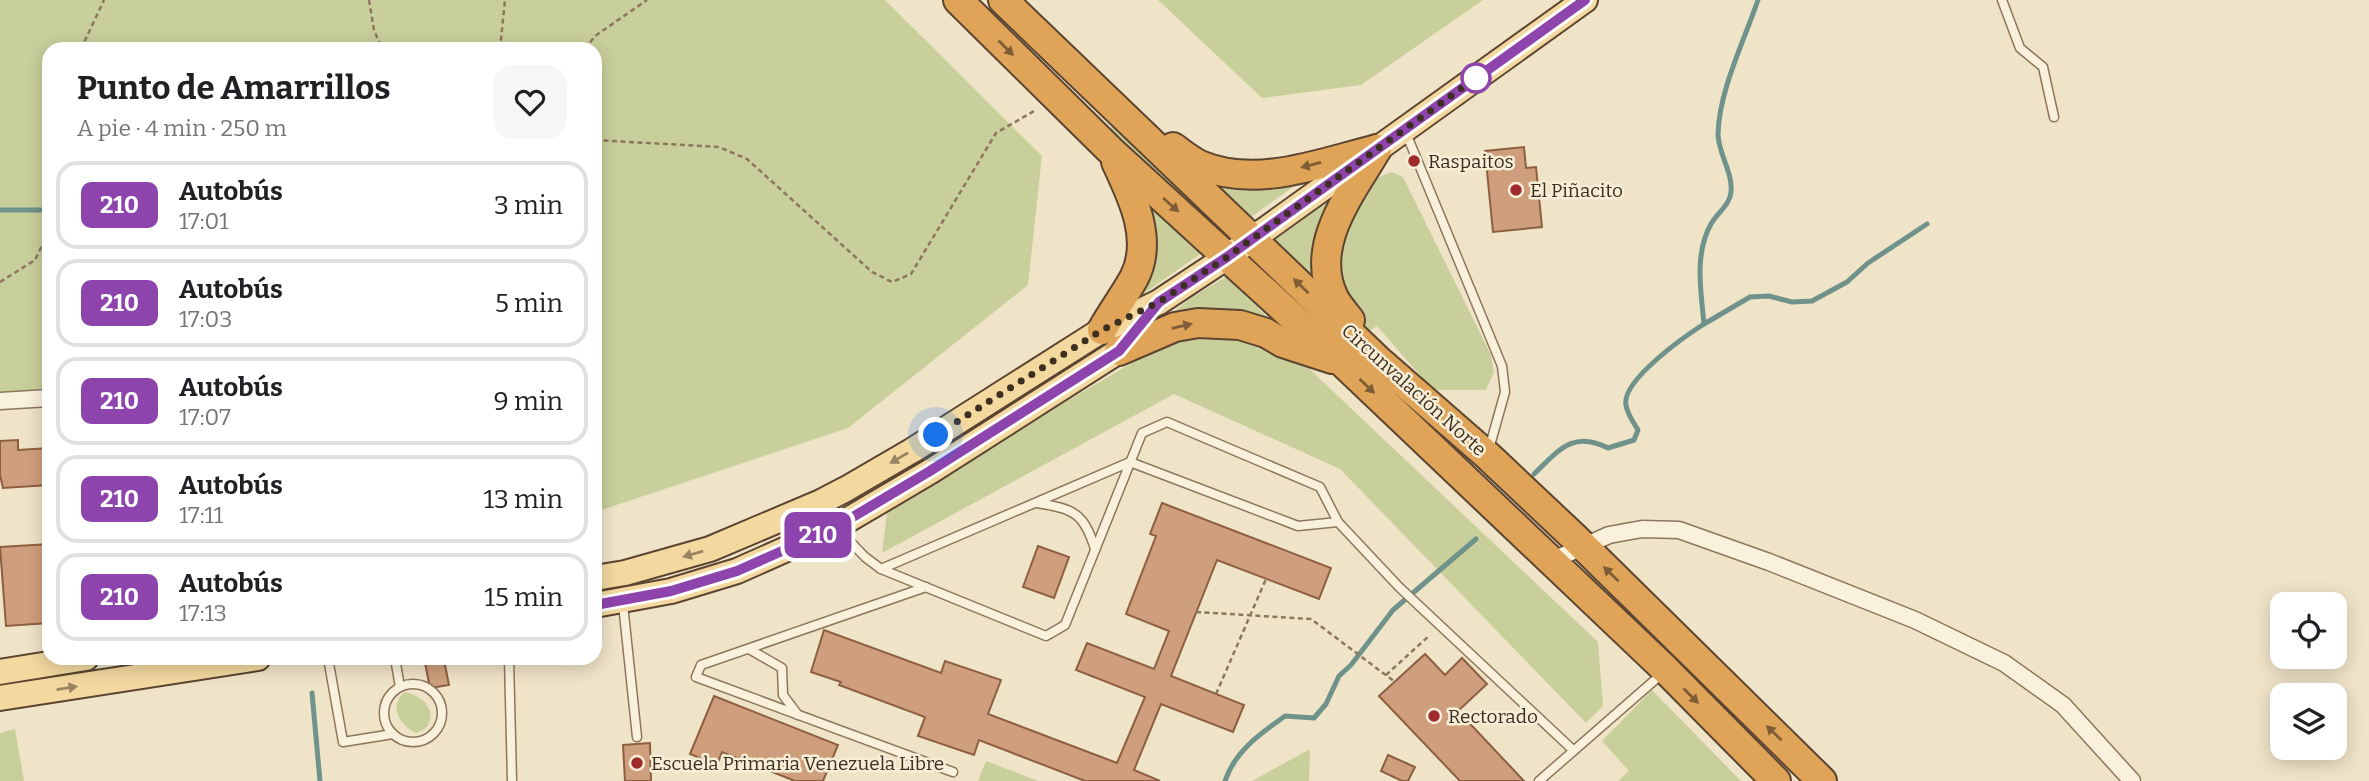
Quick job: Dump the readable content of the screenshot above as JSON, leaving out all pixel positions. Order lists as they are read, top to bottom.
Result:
{
  "streets": {
    "highway": ["Circunvalación Norte"]
  },
  "places": [
    "Raspaitos",
    "El Piñacito",
    "Rectorado",
    "Escuela Primaria Venezuela Libre"
  ],
  "lines": ["bus line 210"],
  "page": {
    "on_map": "210",
    "heading": ["Punto de Amarrillos", "A pie · 4 min · 250 m"],
    "list": [
      {
        "mark": "210",
        "name": "Autobús",
        "note": "17:01",
        "value": "3 min"
      },
      {
        "mark": "210",
        "name": "Autobús",
        "note": "17:03",
        "value": "5 min"
      },
      {
        "mark": "210",
        "name": "Autobús",
        "note": "17:07",
        "value": "9 min"
      },
      {
        "mark": "210",
        "name": "Autobús",
        "note": "17:11",
        "value": "13 min"
      },
      {
        "mark": "210",
        "name": "Autobús",
        "note": "17:13",
        "value": "15 min"
      }
    ]
  }
}
